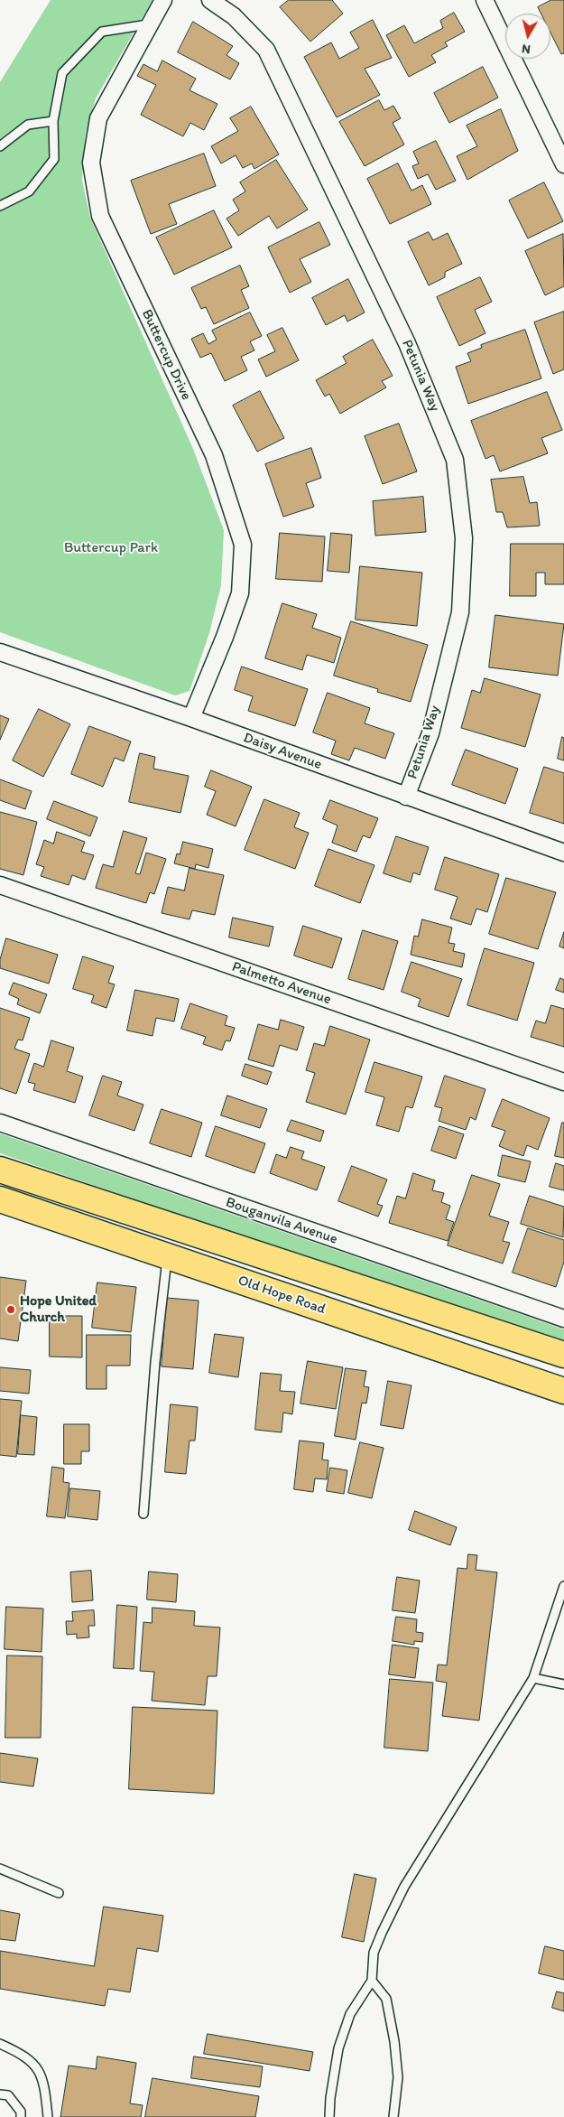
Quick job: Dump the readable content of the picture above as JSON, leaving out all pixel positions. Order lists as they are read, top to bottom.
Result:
{
  "streets": {
    "main road": ["Old Hope Road"],
    "street": [
      "Buttercup Drive",
      "Petunia Way",
      "Daisy Avenue",
      "Palmetto Avenue",
      "Bouganvila Avenue"
    ]
  },
  "crossings": [
    ["Buttercup Drive", "Daisy Avenue"],
    ["Petunia Way", "Daisy Avenue"]
  ],
  "parks": ["Buttercup Park"],
  "places": ["Hope United Church"],
  "north": "bottom"
}
